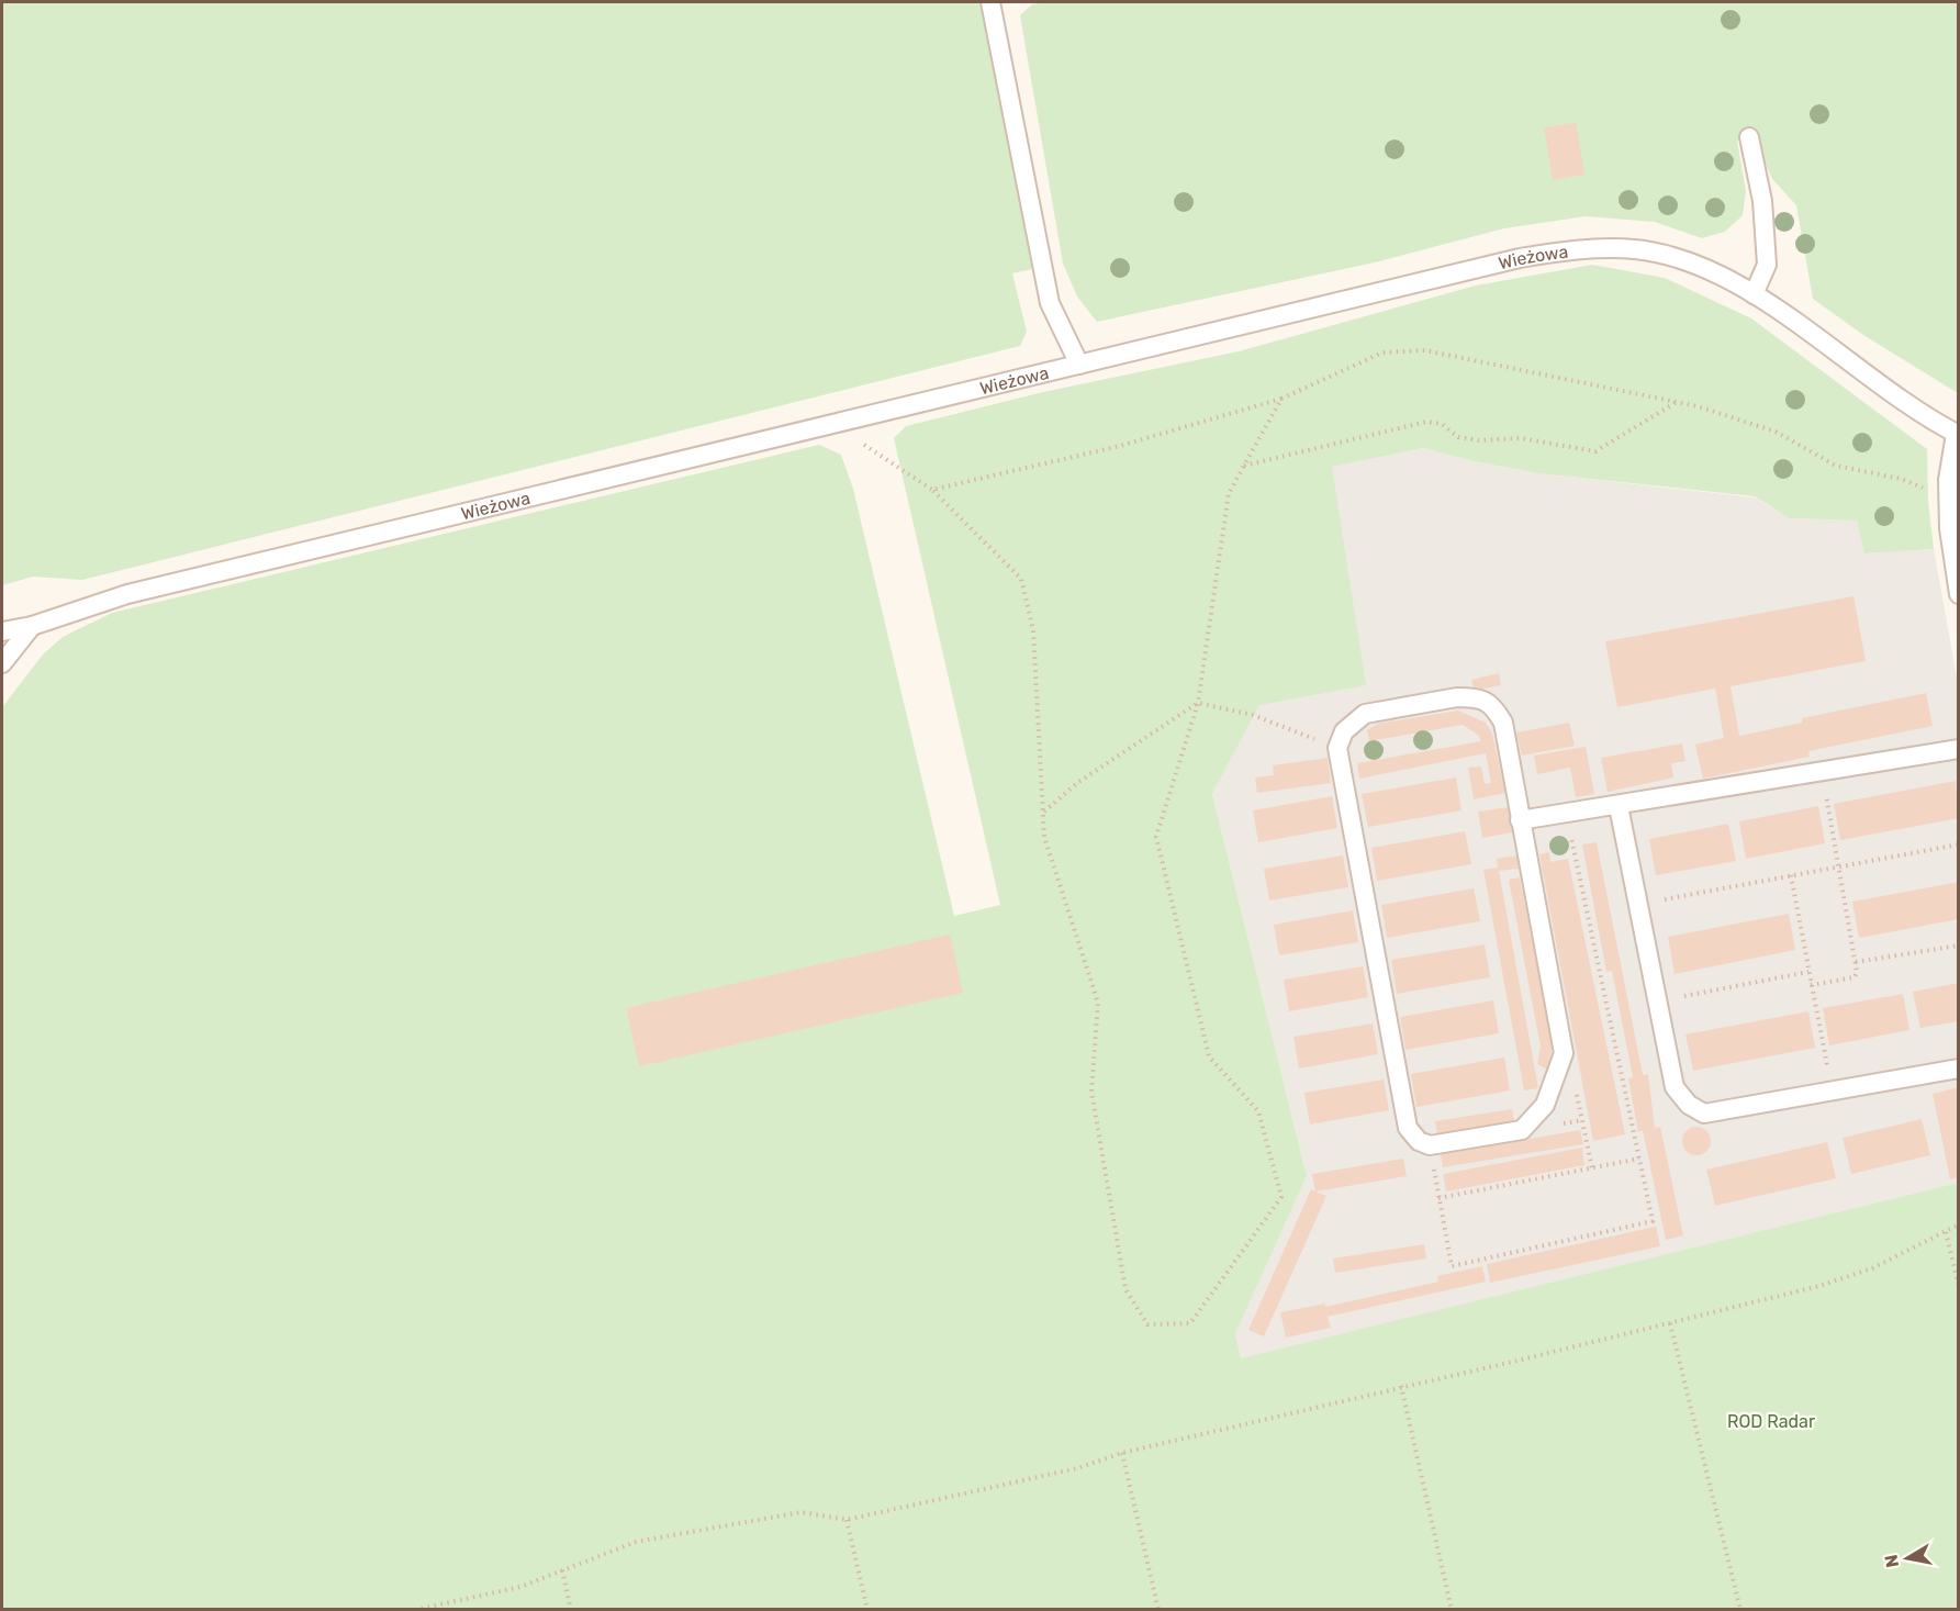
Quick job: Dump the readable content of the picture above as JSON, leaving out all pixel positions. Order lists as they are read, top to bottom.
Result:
{
  "streets": {
    "lane": ["Wieżowa"]
  },
  "parks": ["ROD Radar"],
  "north": "left"
}
